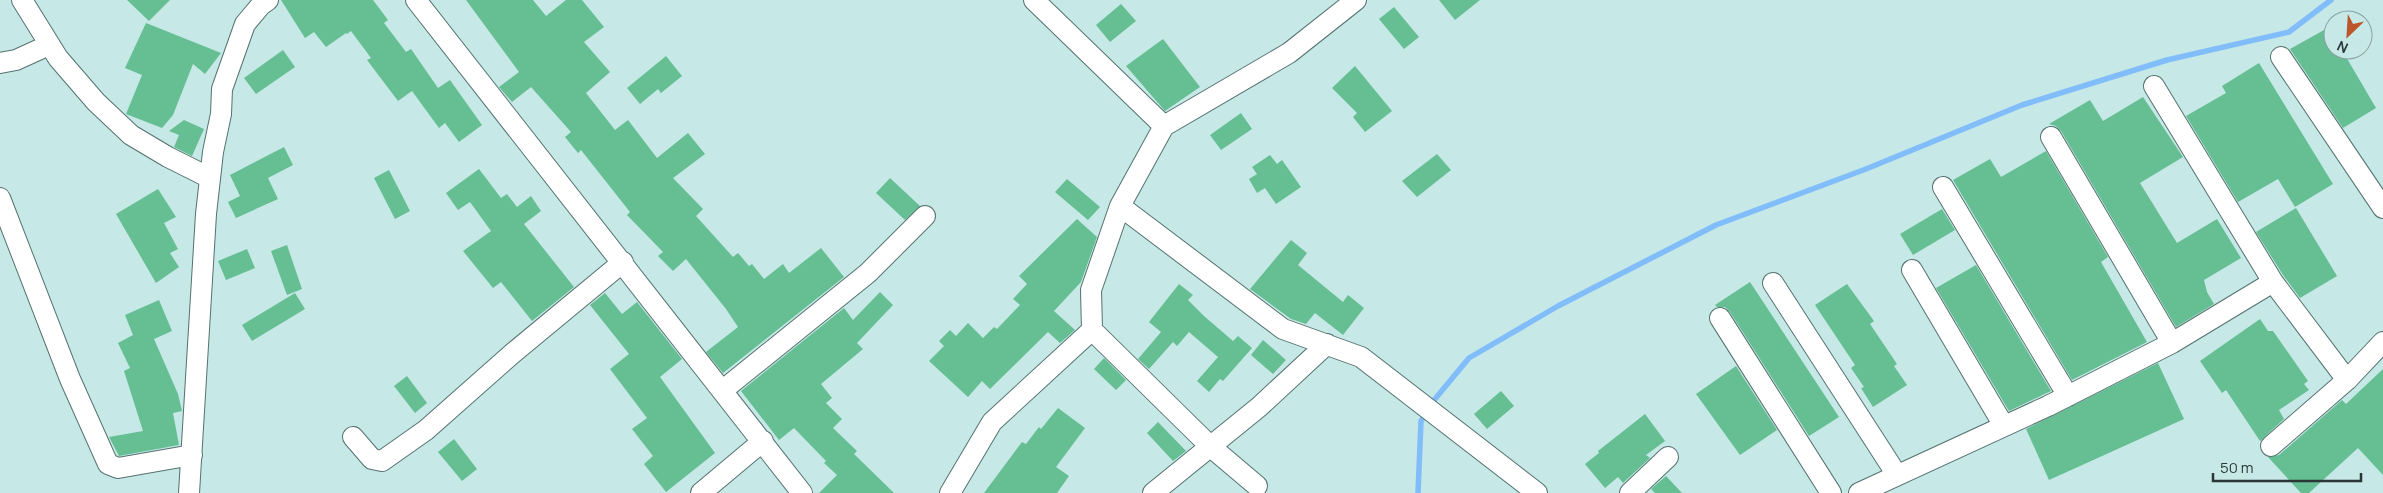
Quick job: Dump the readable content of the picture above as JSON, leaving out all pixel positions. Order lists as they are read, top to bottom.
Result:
{
  "scale_bar": "50 m",
  "north": "bottom left"
}
